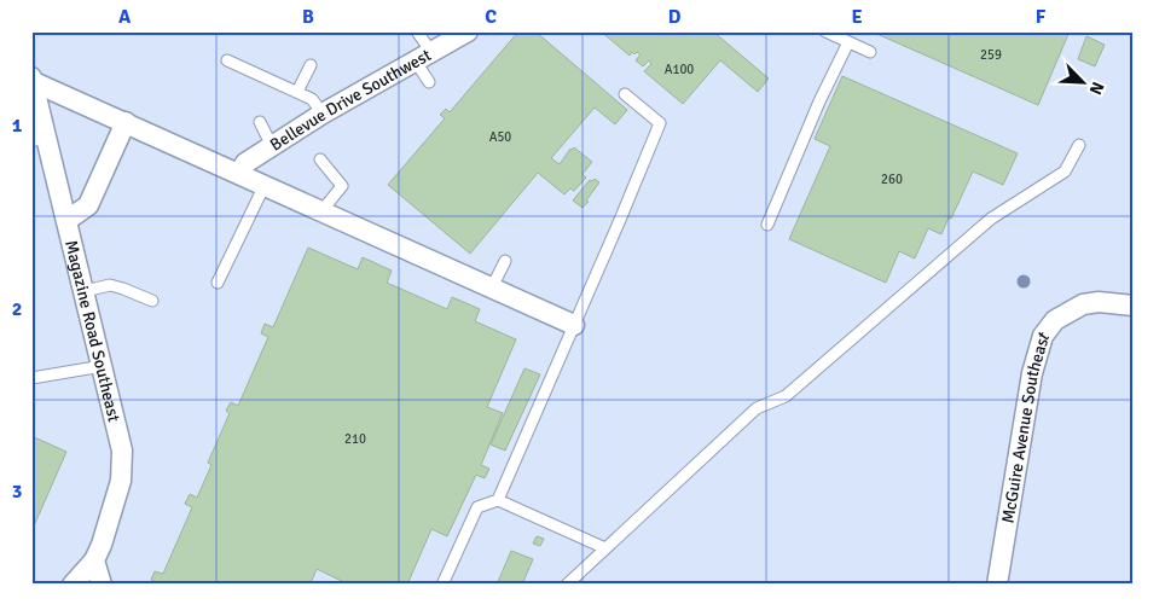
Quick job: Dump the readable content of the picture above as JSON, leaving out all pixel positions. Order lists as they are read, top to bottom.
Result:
{
  "streets": {
    "street": ["Bellevue Drive Southwest", "Magazine Road Southeast", "McGuire Avenue Southeast"]
  },
  "house_numbers": [
    "259",
    "A100",
    "A50",
    "260",
    "210"
  ],
  "north": "bottom right",
  "grid": {
    "columns": [
      "A",
      "B",
      "C",
      "D",
      "E",
      "F"
    ],
    "rows": ["1", "2", "3"]
  }
}
